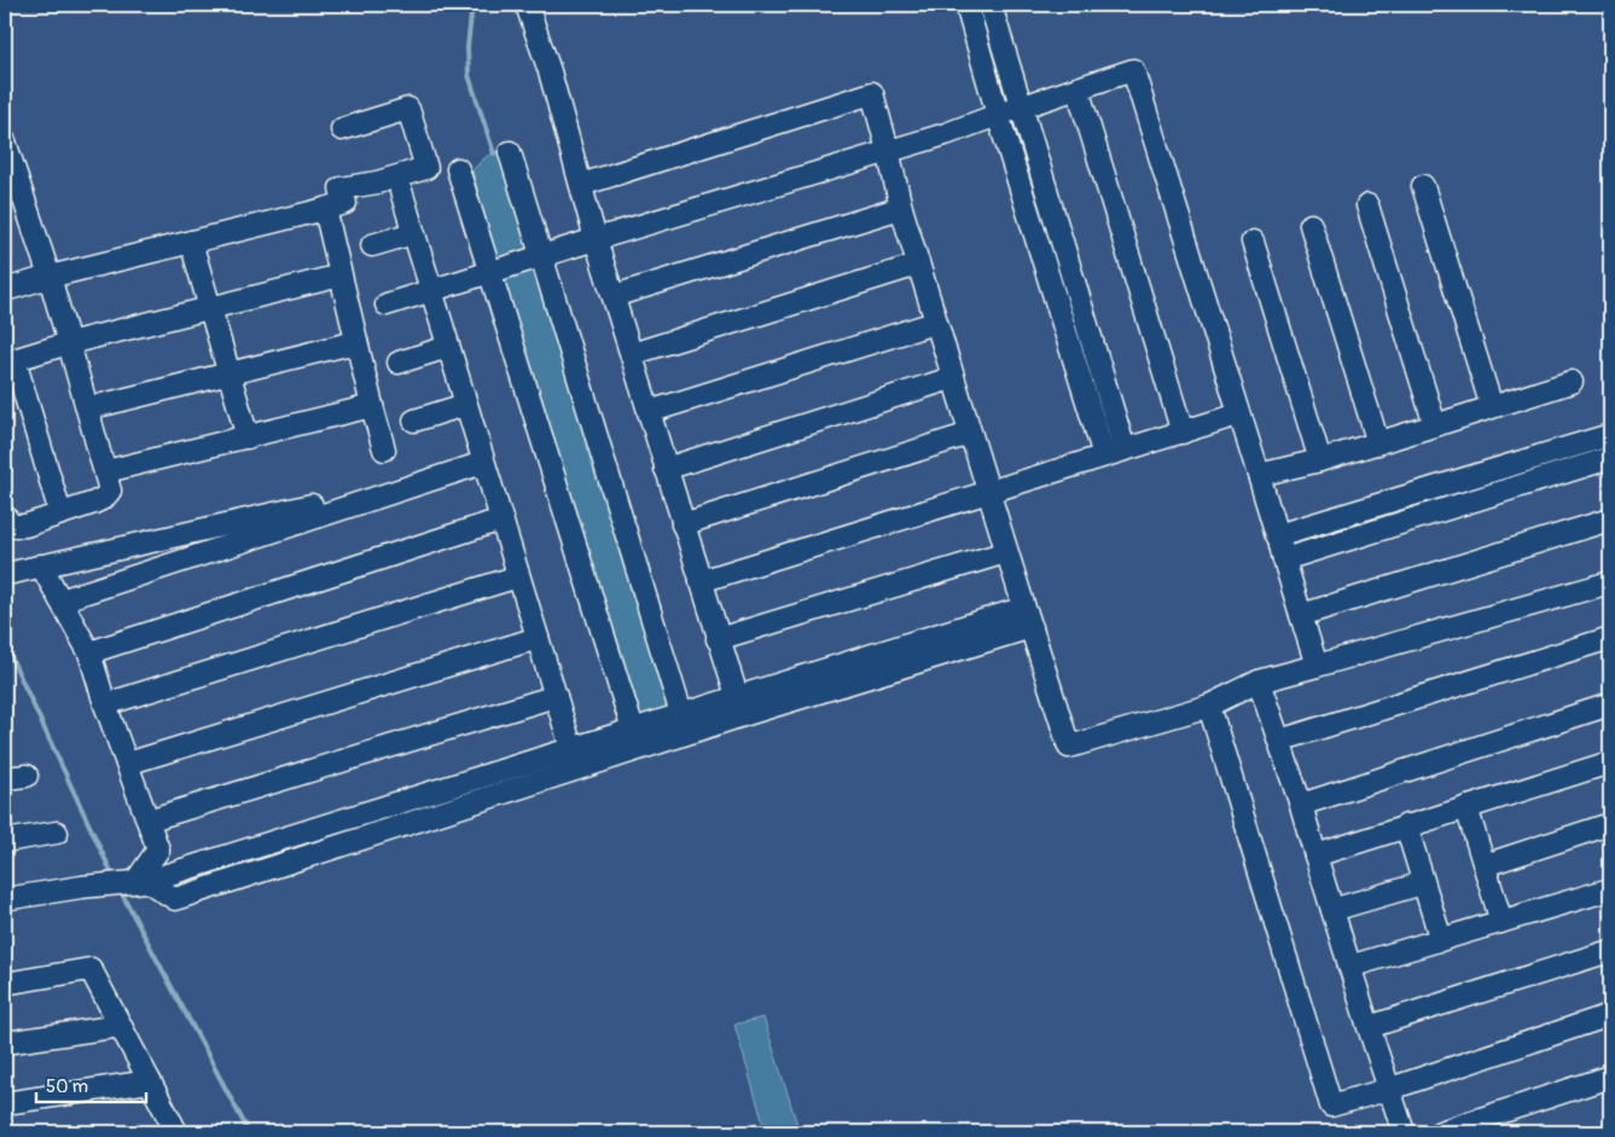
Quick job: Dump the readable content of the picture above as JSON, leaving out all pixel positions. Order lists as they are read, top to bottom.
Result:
{
  "scale_bar": "50 m"
}
